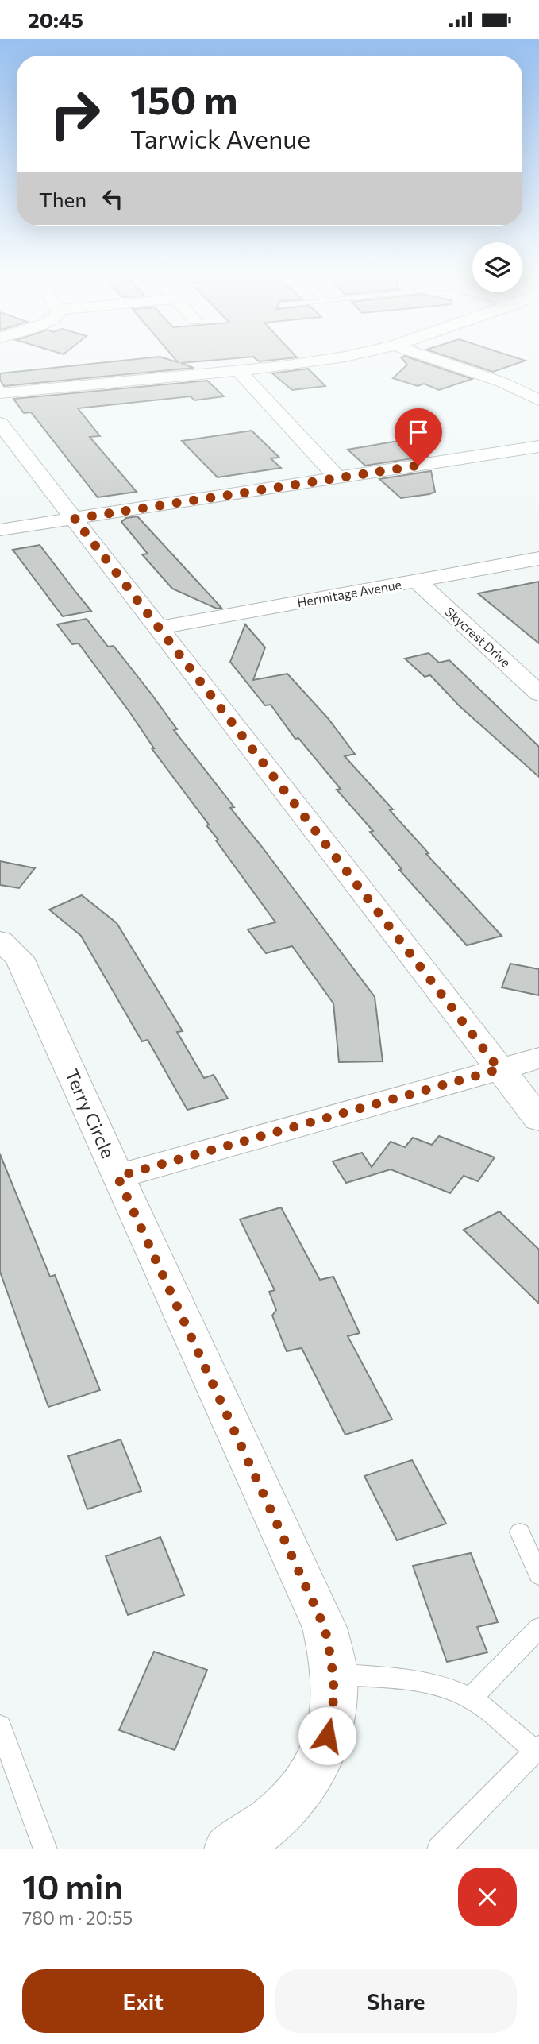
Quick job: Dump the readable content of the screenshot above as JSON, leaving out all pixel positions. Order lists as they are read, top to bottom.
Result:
{
  "streets": {
    "street": ["Hermitage Avenue", "Skycrest Drive", "Terry Circle"]
  },
  "crossings": [
    ["Hermitage Avenue", "Skycrest Drive"]
  ],
  "page": {
    "status": "20:45",
    "turn": ["150 m", "Tarwick Avenue"],
    "then": "Then",
    "heading": ["10 min", "780 m · 20:55"],
    "buttons": ["Exit", "Share"]
  }
}
